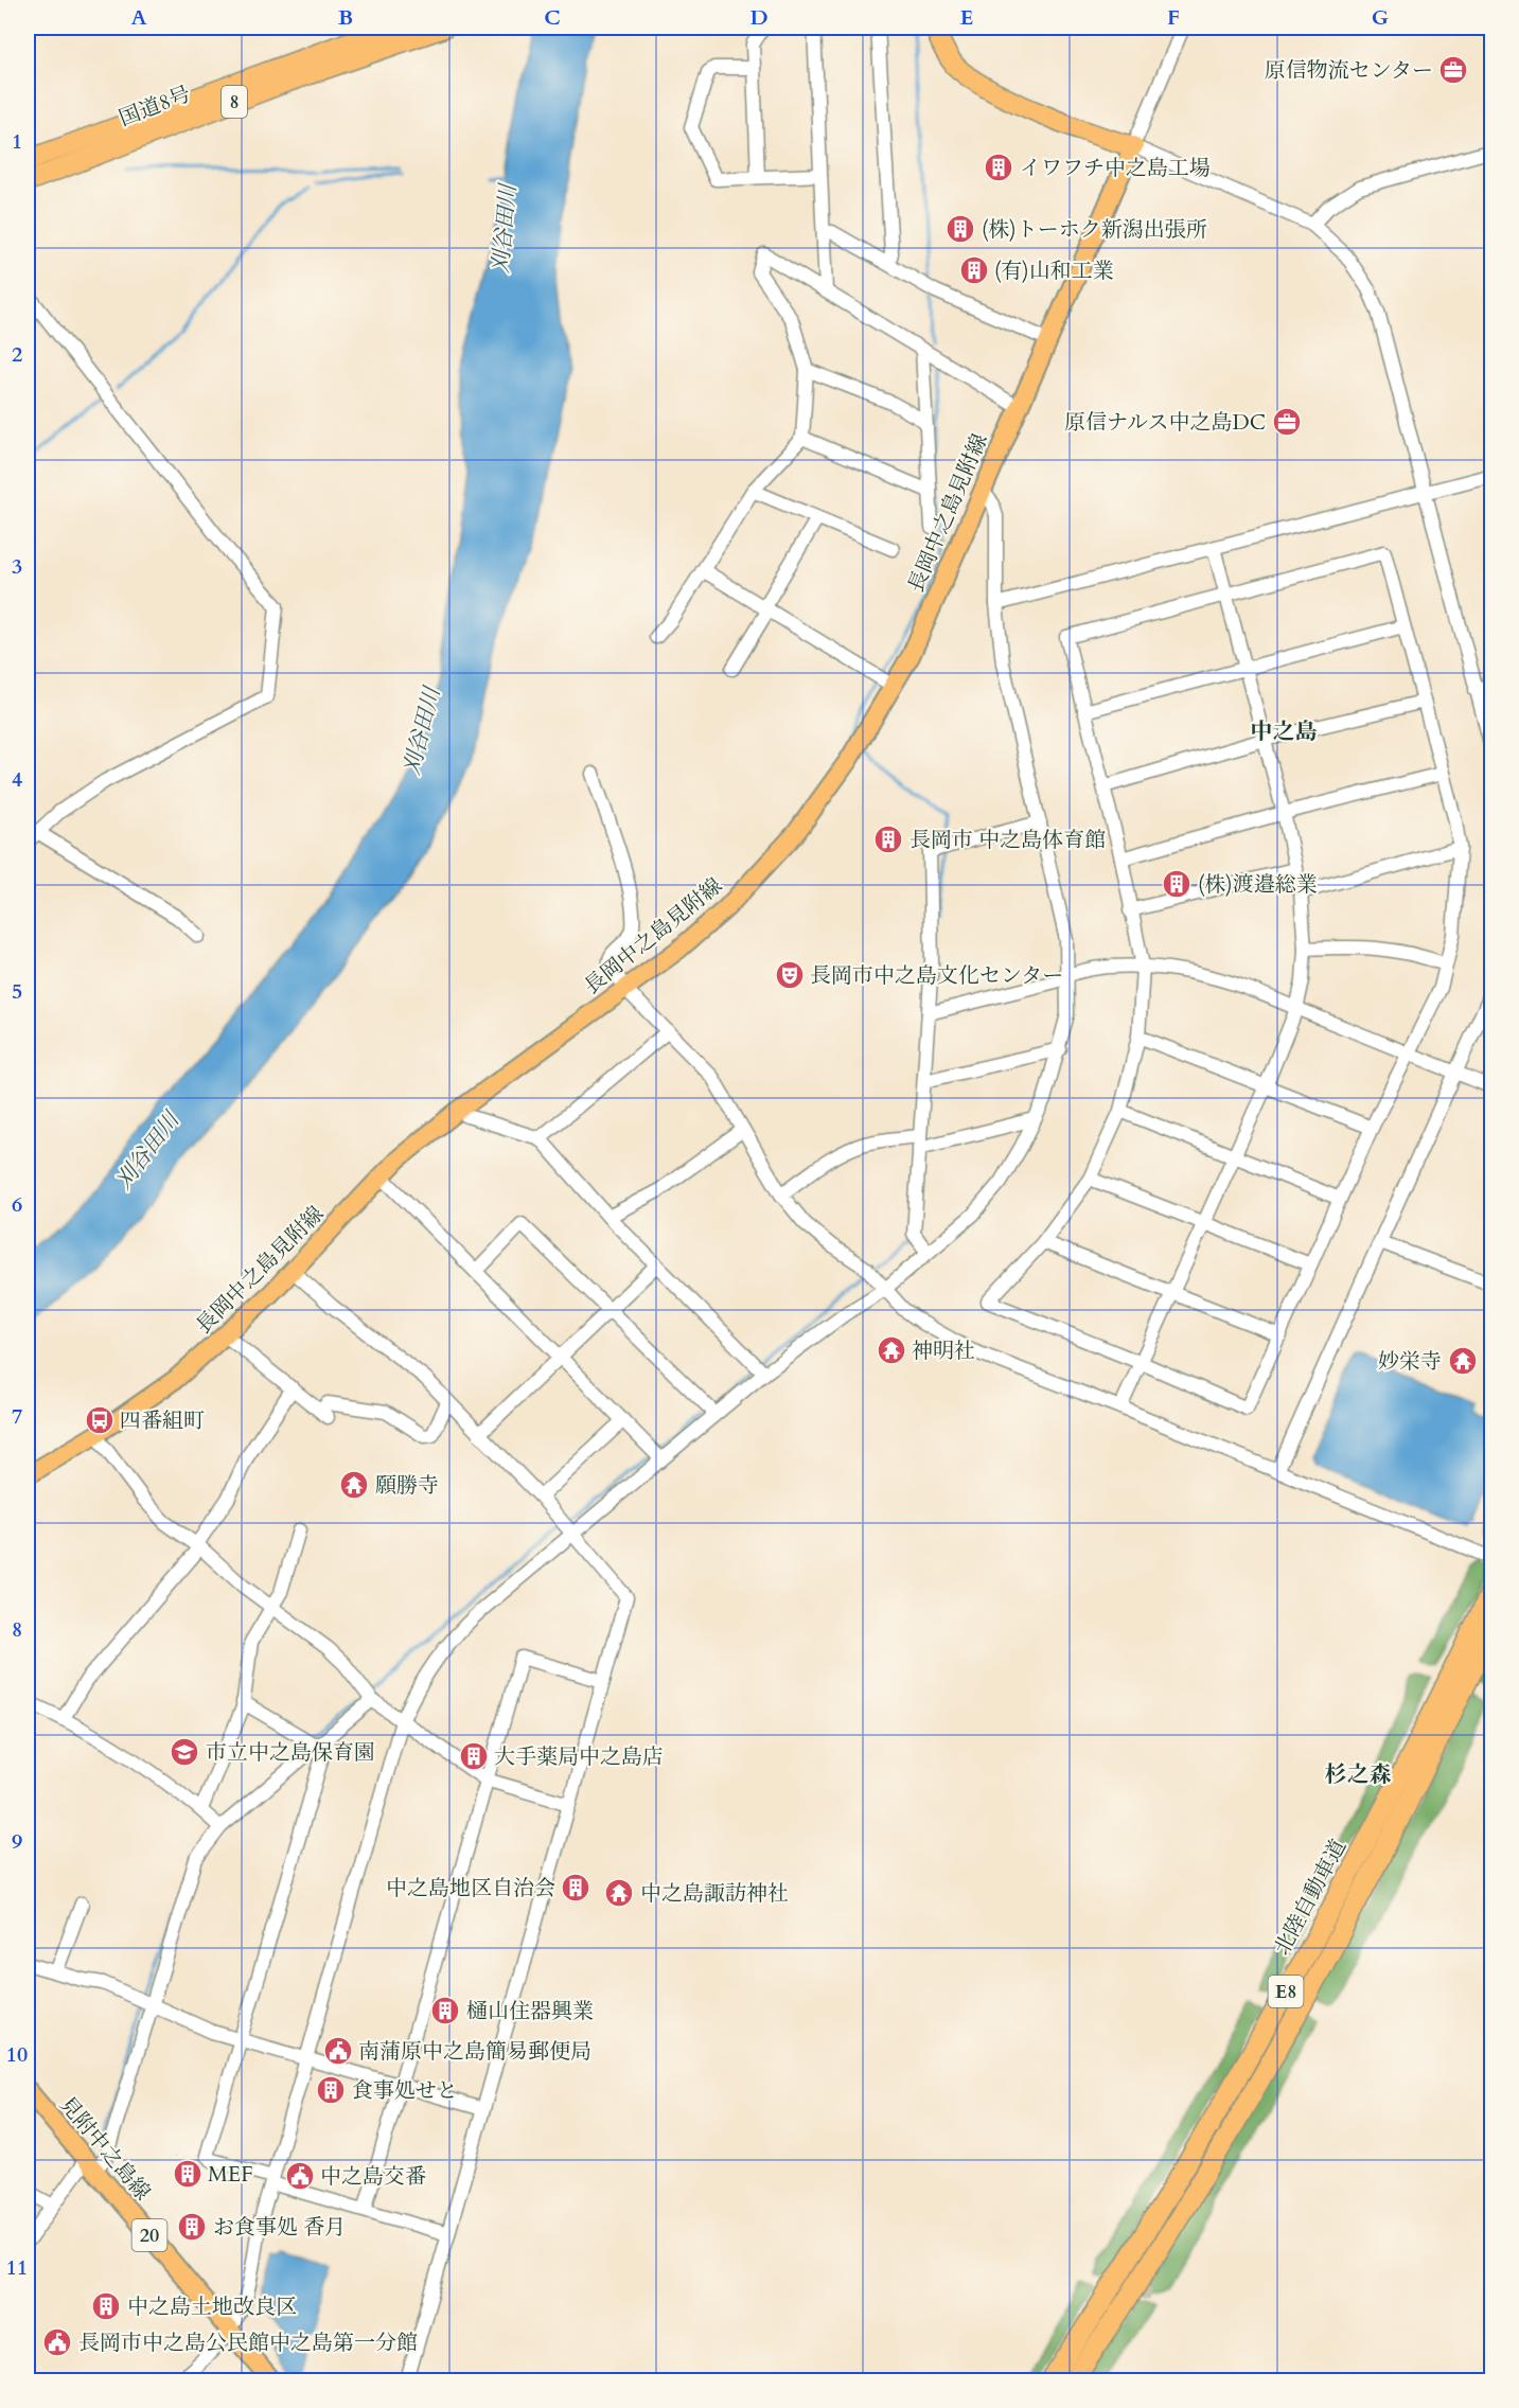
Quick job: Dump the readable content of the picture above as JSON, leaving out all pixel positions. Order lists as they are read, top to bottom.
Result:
{
  "streets": {
    "highway": [
      "8",
      "国道8号",
      "北陸自動車道",
      "E8"
    ],
    "main road": ["長岡中之島見附線", "見附中之島線", "20"]
  },
  "districts": ["中之島", "杉之森"],
  "water": ["刈谷田川"],
  "places": {
    "office": ["原信物流センター", "原信ナルス中之島DC"],
    "building": [
      "イワフチ中之島工場",
      "(株)トーホク新潟出張所",
      "(有)山和工業",
      "長岡市 中之島体育館",
      "(株)渡邉総業",
      "大手薬局中之島店",
      "中之島地区自治会",
      "樋山住器興業",
      "食事処せと",
      "MEF",
      "お食事処 香月",
      "中之島土地改良区"
    ],
    "theatre": ["長岡市中之島文化センター"],
    "temple": [
      "神明社",
      "妙栄寺",
      "願勝寺",
      "中之島諏訪神社"
    ],
    "bus stop": ["四番組町"],
    "school or university": ["市立中之島保育園"],
    "public building": ["南蒲原中之島簡易郵便局", "中之島交番", "長岡市中之島公民館中之島第一分館"]
  },
  "grid": {
    "columns": [
      "A",
      "B",
      "C",
      "D",
      "E",
      "F",
      "G"
    ],
    "rows": [
      "1",
      "2",
      "3",
      "4",
      "5",
      "6",
      "7",
      "8",
      "9",
      "10",
      "11"
    ]
  }
}
